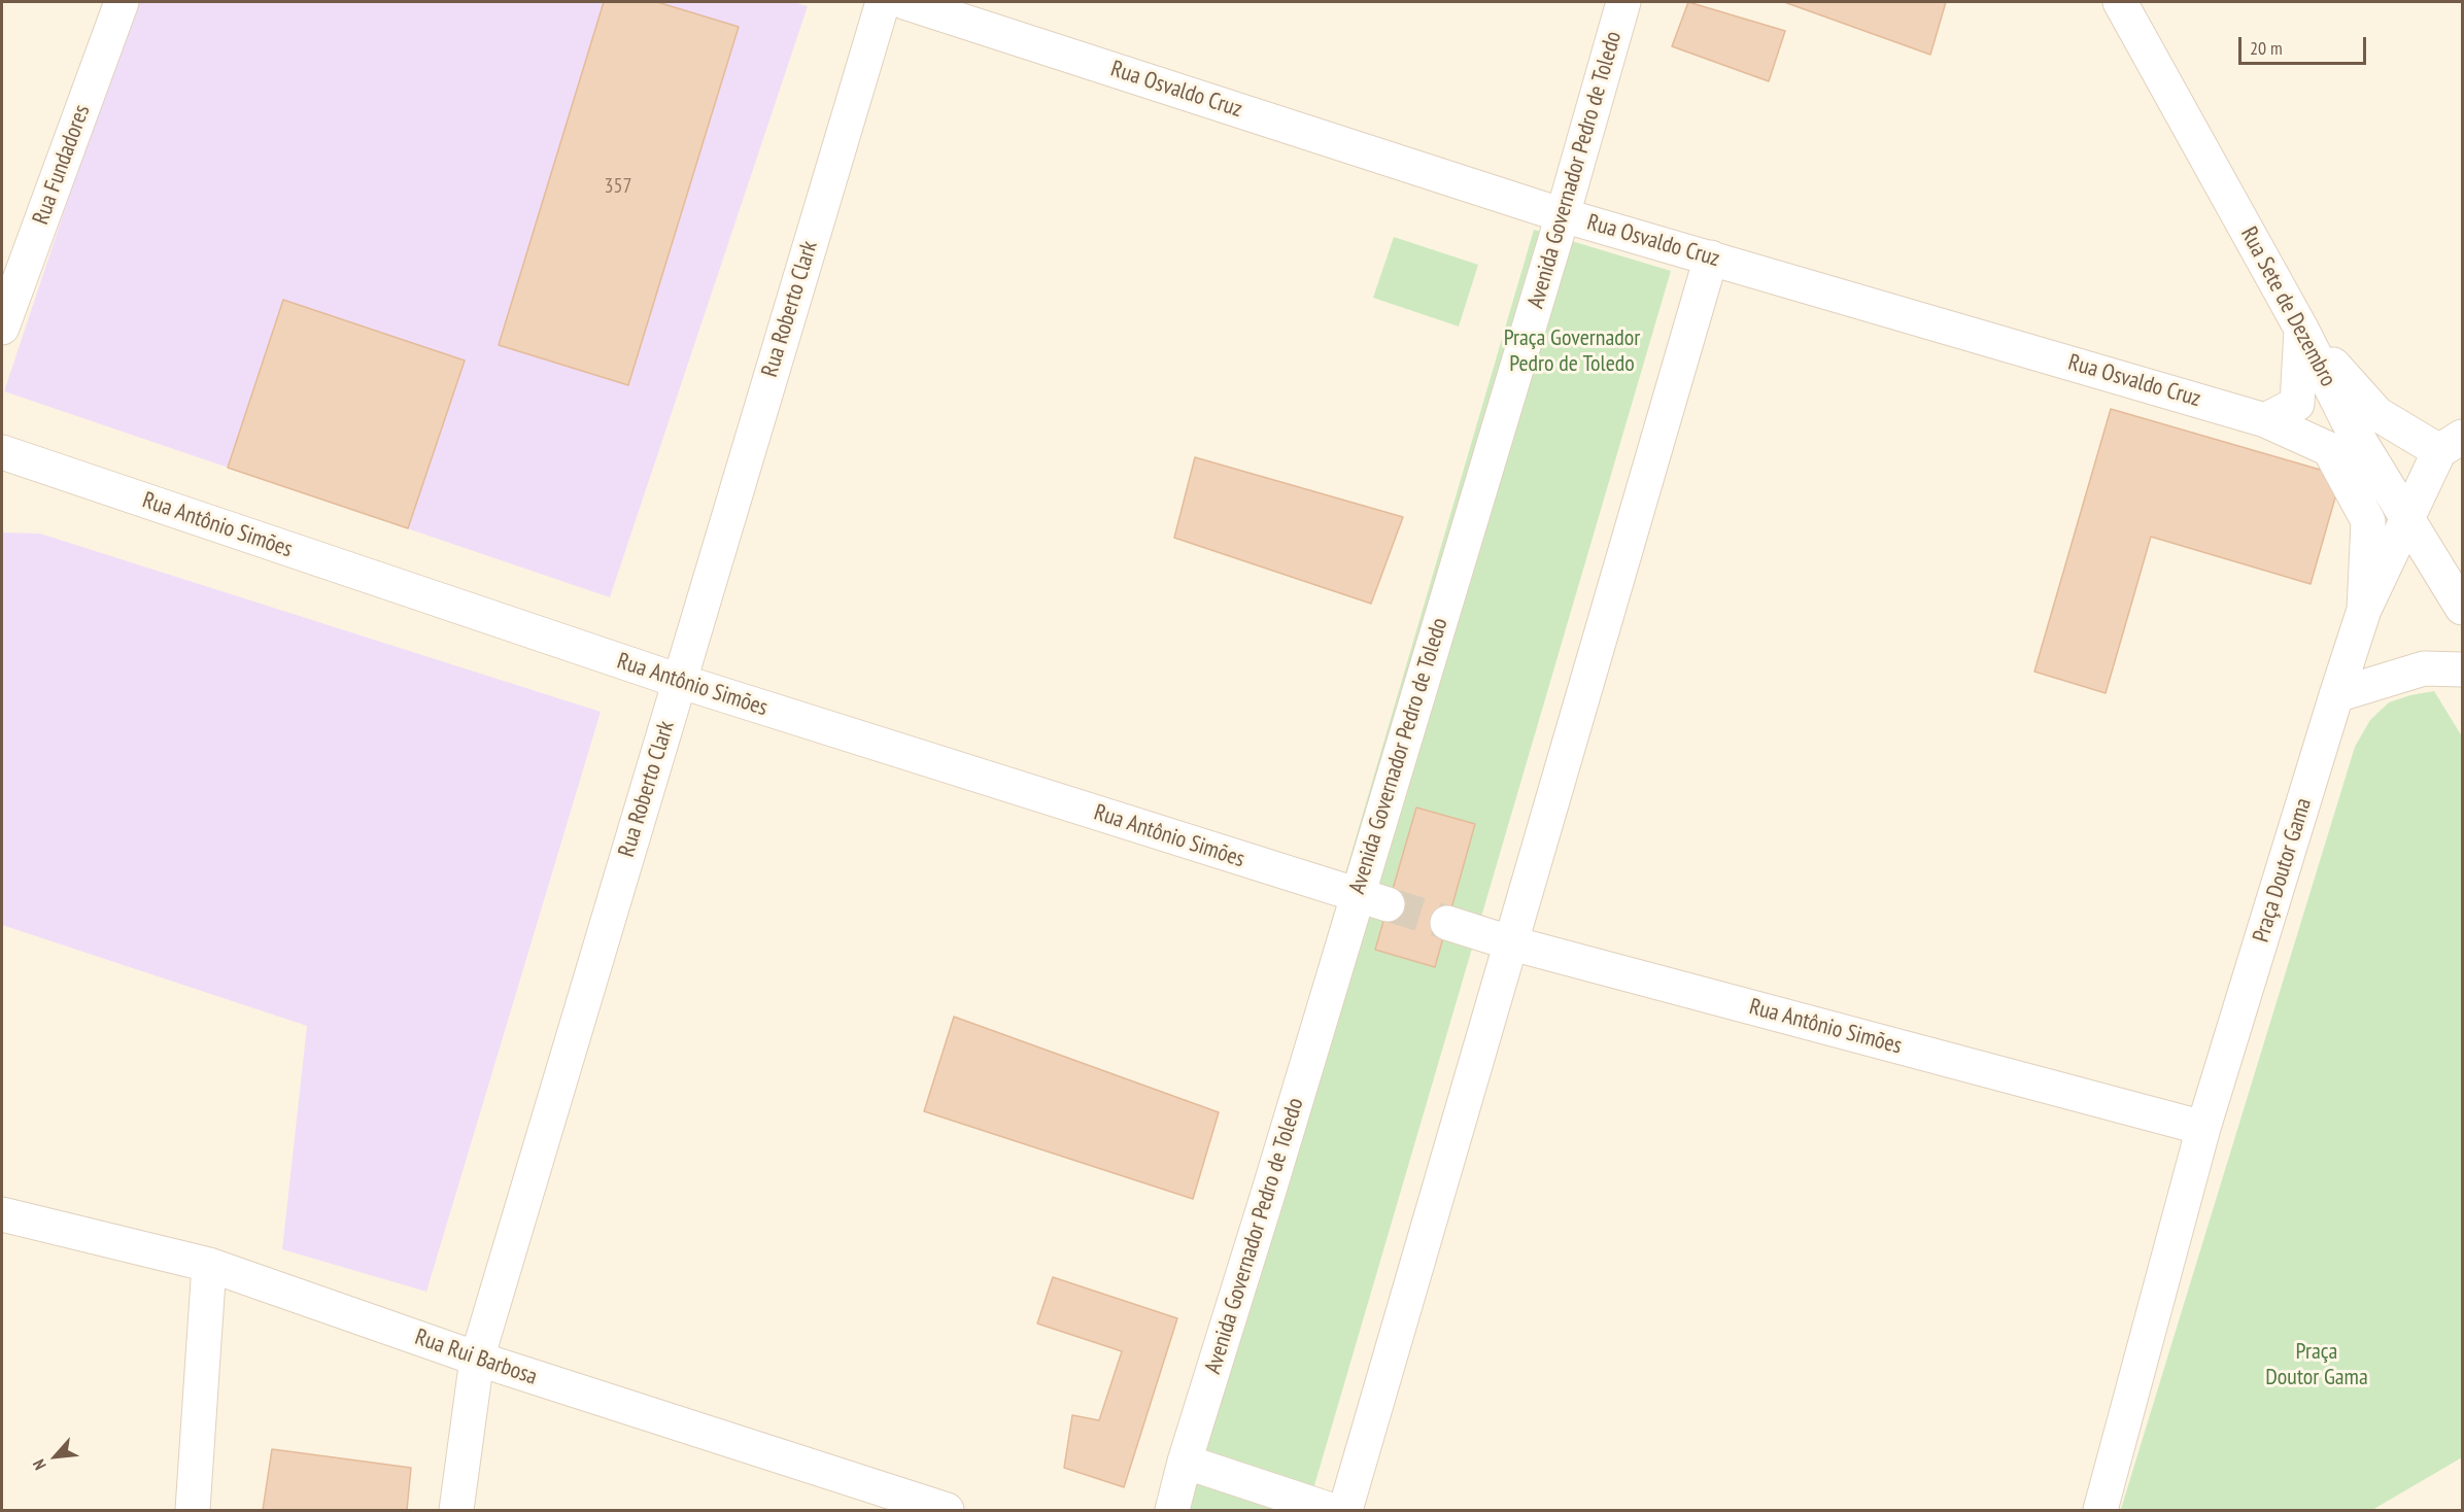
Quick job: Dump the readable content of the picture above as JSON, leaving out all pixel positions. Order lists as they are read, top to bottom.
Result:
{
  "streets": {
    "street": [
      "Rua Osvaldo Cruz",
      "Rua Fundadores",
      "Avenida Governador Pedro de Toledo",
      "Rua Sete de Dezembro",
      "Rua Roberto Clark",
      "Rua Antônio Simões",
      "Praça Doutor Gama",
      "Rua Rui Barbosa"
    ]
  },
  "crossings": [
    ["Rua Osvaldo Cruz", "Avenida Governador Pedro de Toledo"],
    ["Rua Osvaldo Cruz", "Praça Doutor Gama"],
    ["Avenida Governador Pedro de Toledo", "Rua Antônio Simões"],
    ["Rua Roberto Clark", "Rua Antônio Simões"],
    ["Rua Roberto Clark", "Rua Rui Barbosa"],
    ["Rua Antônio Simões", "Praça Doutor Gama"]
  ],
  "parks": ["Praça Governador Pedro de Toledo", "Praça Doutor Gama"],
  "house_numbers": ["357"],
  "scale_bar": "20 m",
  "north": "bottom left"
}
